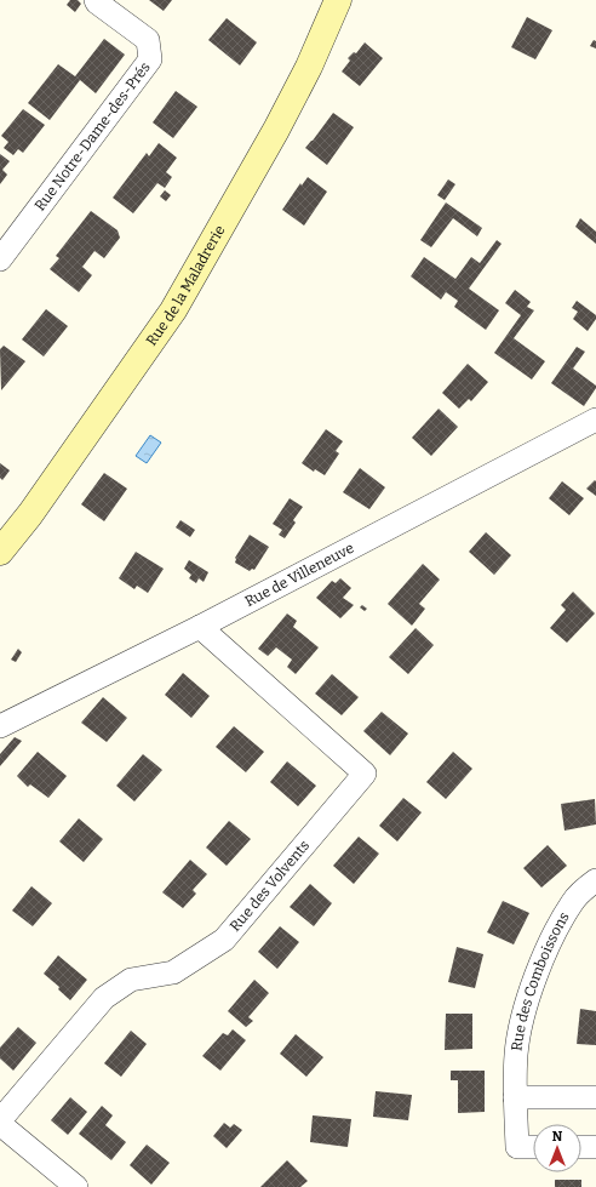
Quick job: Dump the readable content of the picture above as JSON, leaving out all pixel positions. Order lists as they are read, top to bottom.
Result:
{
  "streets": {
    "main road": ["Rue de la Maladrerie"],
    "street": [
      "Rue Notre-Dame-des-Prés",
      "Rue de Villeneuve",
      "Rue des Volvents",
      "Rue des Comboissons"
    ]
  },
  "crossings": [
    ["Rue de Villeneuve", "Rue des Volvents"]
  ],
  "north": "top"
}
